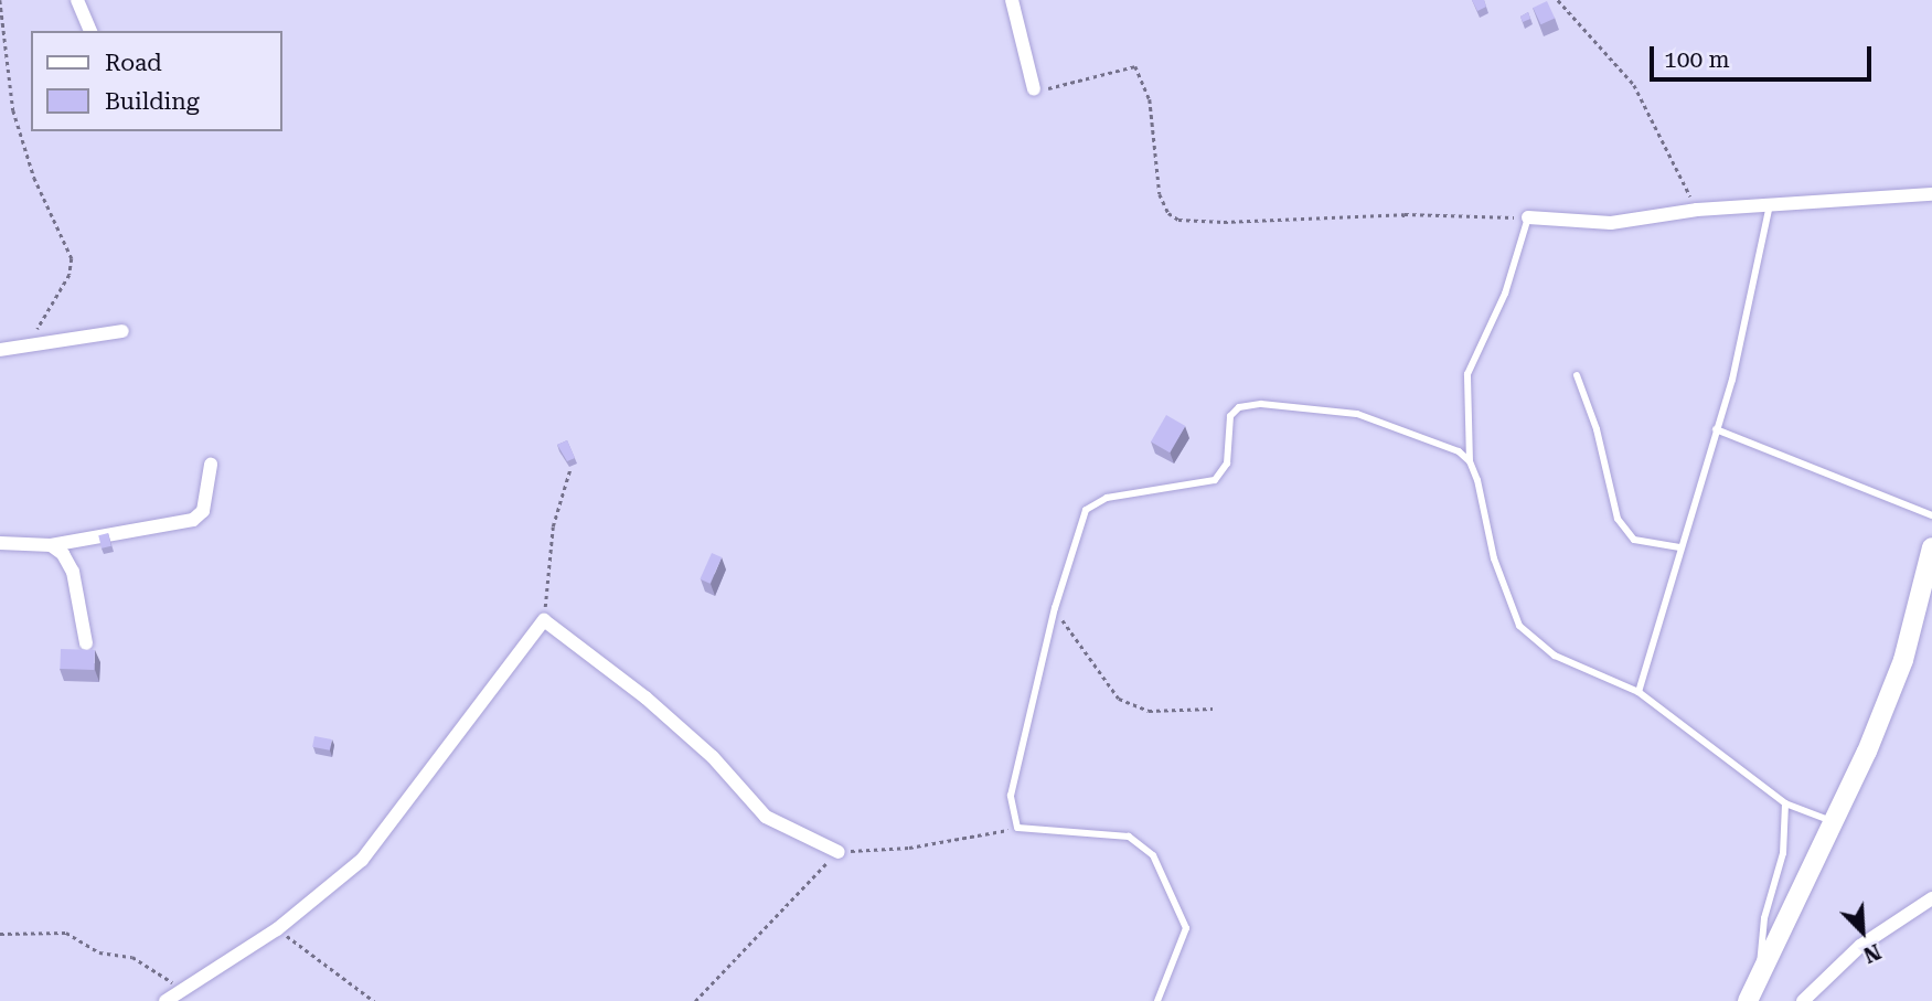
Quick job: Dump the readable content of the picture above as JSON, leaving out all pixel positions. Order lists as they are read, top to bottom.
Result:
{
  "legend": ["Road", "Building"],
  "scale_bar": "100 m",
  "north": "bottom right"
}
